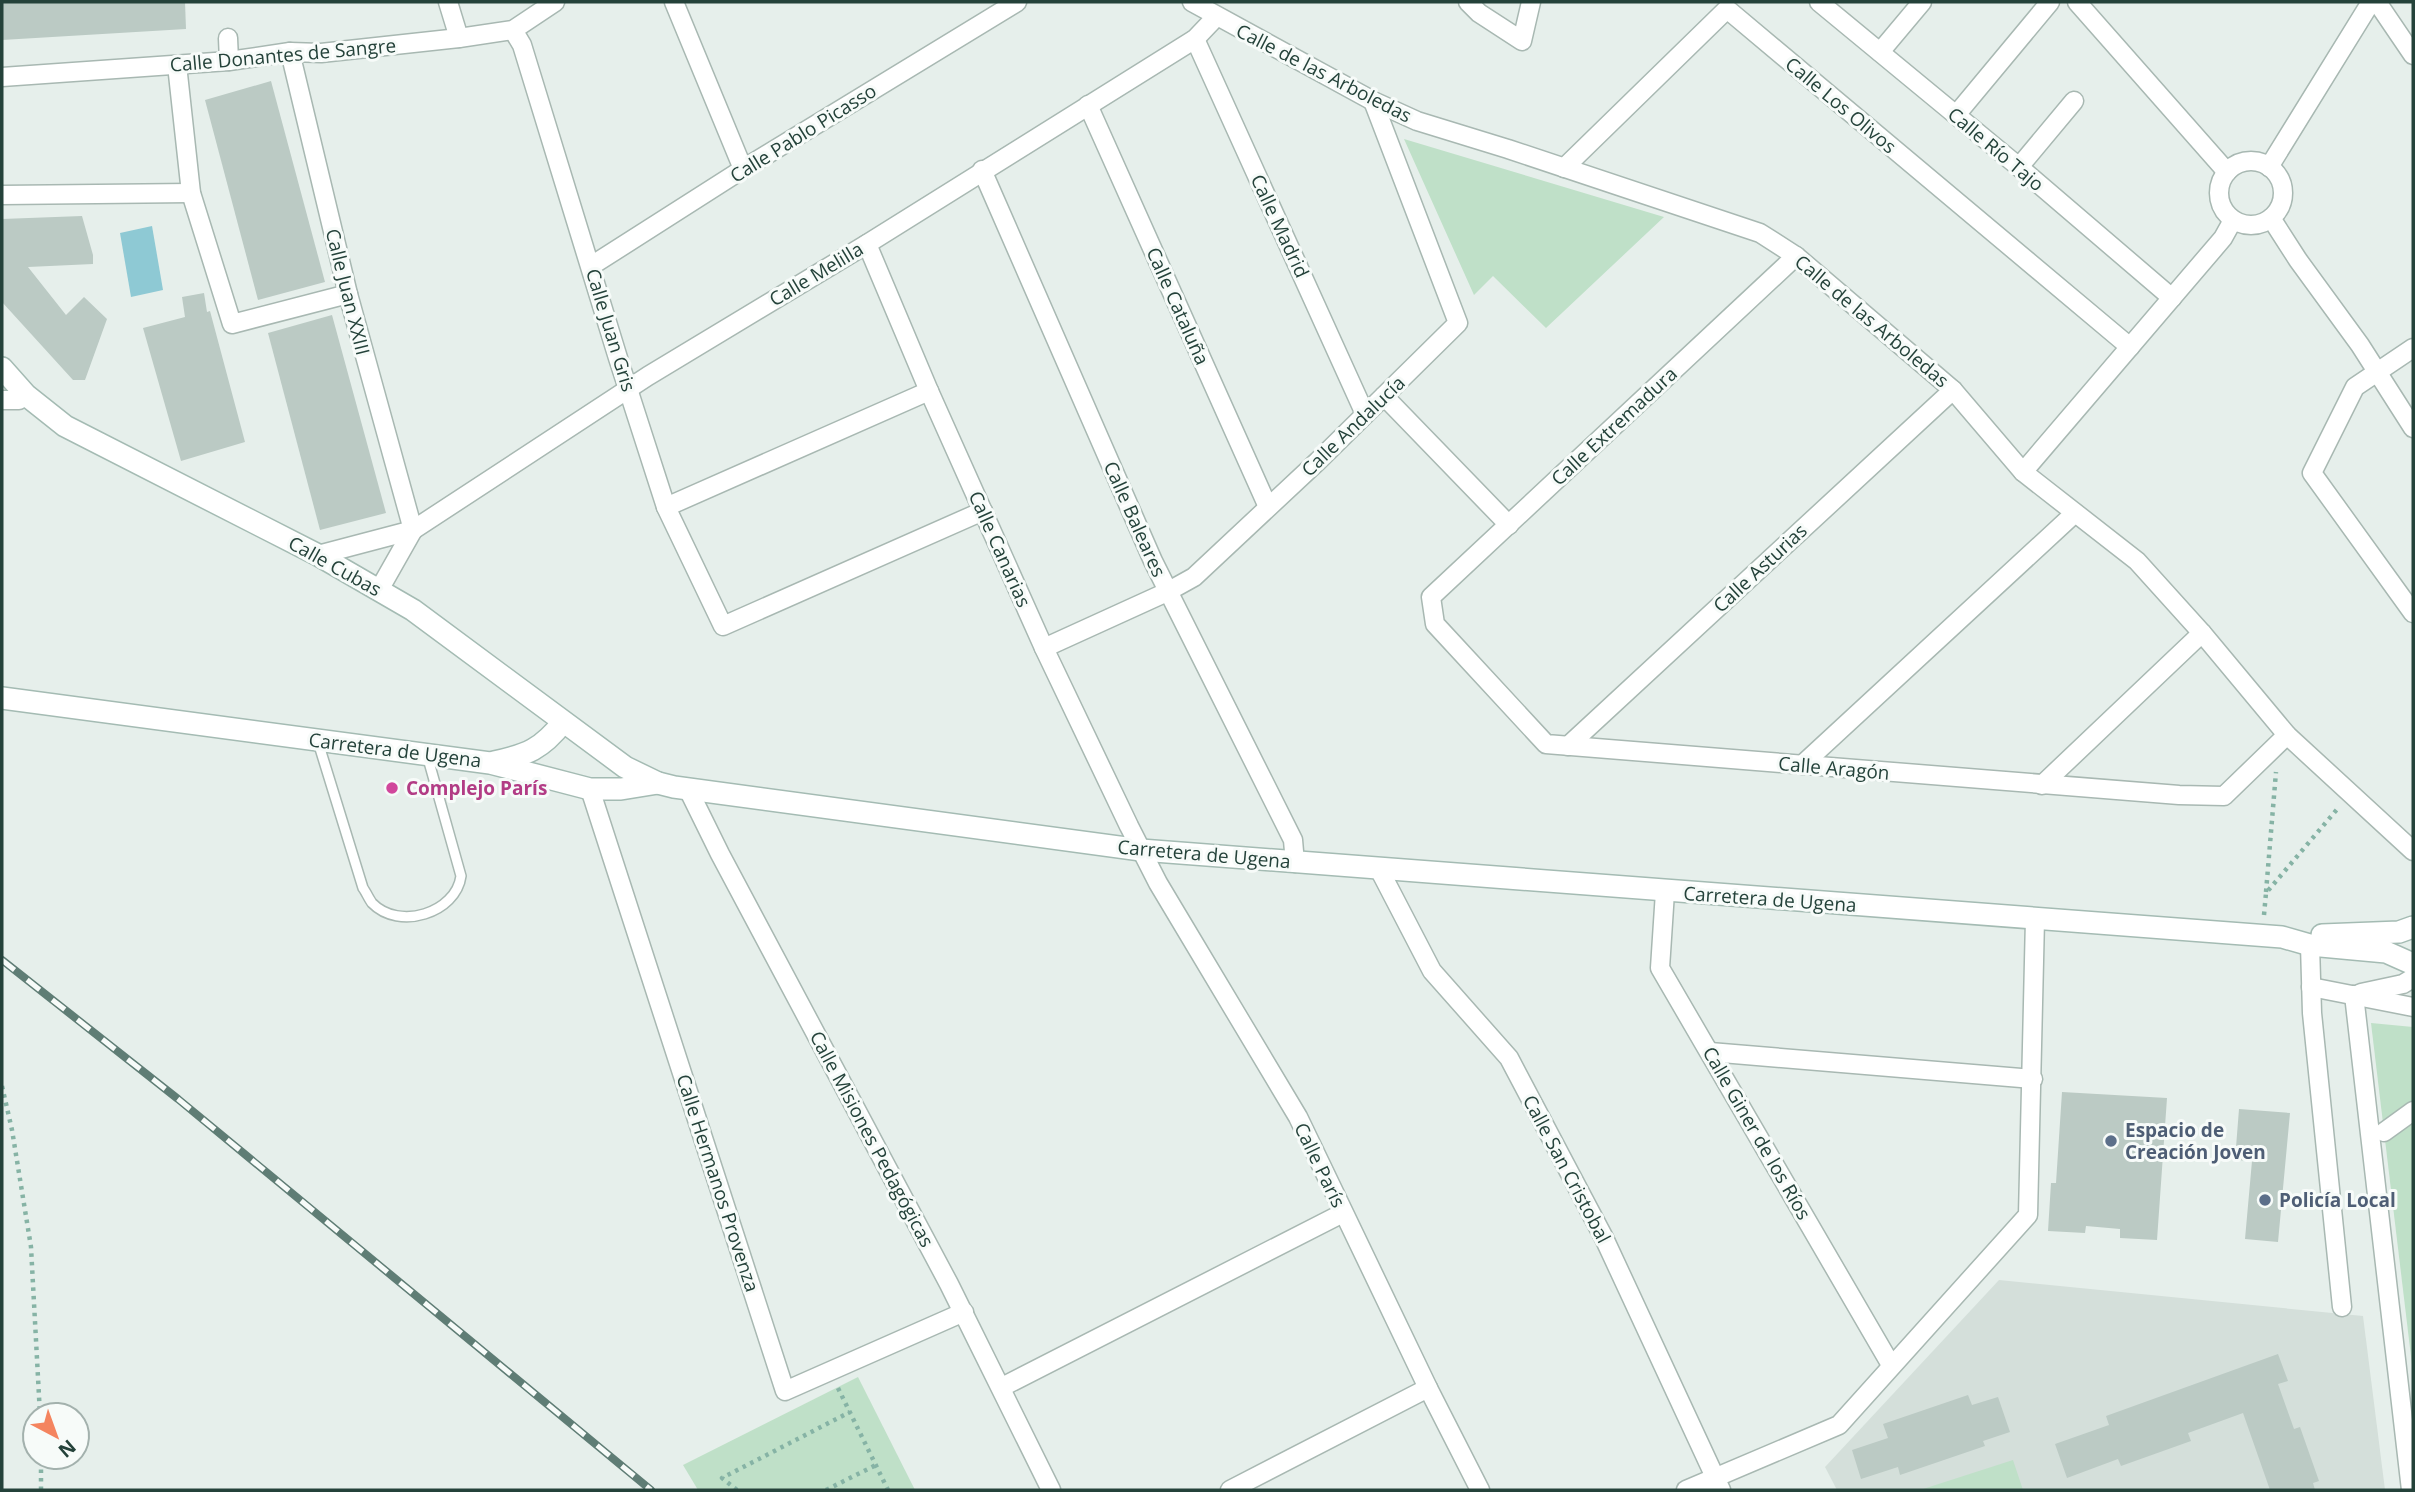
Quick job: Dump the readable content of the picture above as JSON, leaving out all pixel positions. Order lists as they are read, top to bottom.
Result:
{
  "streets": {
    "main road": ["Calle Cubas", "Carretera de Ugena"],
    "street": [
      "Calle Donantes de Sangre",
      "Calle de las Arboledas",
      "Calle Los Olivos",
      "Calle Pablo Picasso",
      "Calle Río Tajo",
      "Calle Madrid",
      "Calle Melilla",
      "Calle Juan XXIII",
      "Calle Cataluña",
      "Calle Juan Gris",
      "Calle Andalucía",
      "Calle Extremadura",
      "Calle Baleares",
      "Calle Canarias",
      "Calle Asturias",
      "Calle Aragón",
      "Calle Giner de los Ríos",
      "Calle Misiones Pedagógicas",
      "Calle París",
      "Calle San Cristobal",
      "Calle Hermanos Provenza"
    ]
  },
  "crossings": [
    ["Calle Donantes de Sangre", "Calle Juan XXIII"],
    ["Calle Donantes de Sangre", "Calle Juan Gris"],
    ["Calle de las Arboledas", "Calle Los Olivos"],
    ["Calle de las Arboledas", "Calle Melilla"],
    ["Calle de las Arboledas", "Calle Andalucía"],
    ["Calle de las Arboledas", "Calle Extremadura"],
    ["Calle de las Arboledas", "Calle Asturias"],
    ["Calle de las Arboledas", "Calle Aragón"],
    ["Calle Pablo Picasso", "Calle Juan Gris"],
    ["Calle Madrid", "Calle Melilla"],
    ["Calle Madrid", "Calle Andalucía"],
    ["Calle Melilla", "Calle Juan XXIII"],
    ["Calle Melilla", "Calle Cataluña"],
    ["Calle Melilla", "Calle Juan Gris"],
    ["Calle Melilla", "Calle Baleares"],
    ["Calle Melilla", "Calle Canarias"],
    ["Calle Melilla", "Calle Cubas"],
    ["Calle Cataluña", "Calle Andalucía"],
    ["Calle Juan Gris", "Calle Canarias"],
    ["Calle Andalucía", "Calle Baleares"],
    ["Calle Andalucía", "Calle Canarias"],
    ["Calle Extremadura", "Calle Aragón"],
    ["Calle Baleares", "Carretera de Ugena"],
    ["Calle Canarias", "Carretera de Ugena"],
    ["Calle Canarias", "Calle París"],
    ["Calle Cubas", "Carretera de Ugena"],
    ["Calle Asturias", "Calle Aragón"],
    ["Carretera de Ugena", "Calle Giner de los Ríos"],
    ["Carretera de Ugena", "Calle Misiones Pedagógicas"],
    ["Carretera de Ugena", "Calle París"],
    ["Carretera de Ugena", "Calle San Cristobal"],
    ["Carretera de Ugena", "Calle Hermanos Provenza"],
    ["Calle Misiones Pedagógicas", "Calle Hermanos Provenza"]
  ],
  "places": ["Complejo París", "Espacio de Creación Joven", "Policía Local"],
  "north": "bottom right"
}
